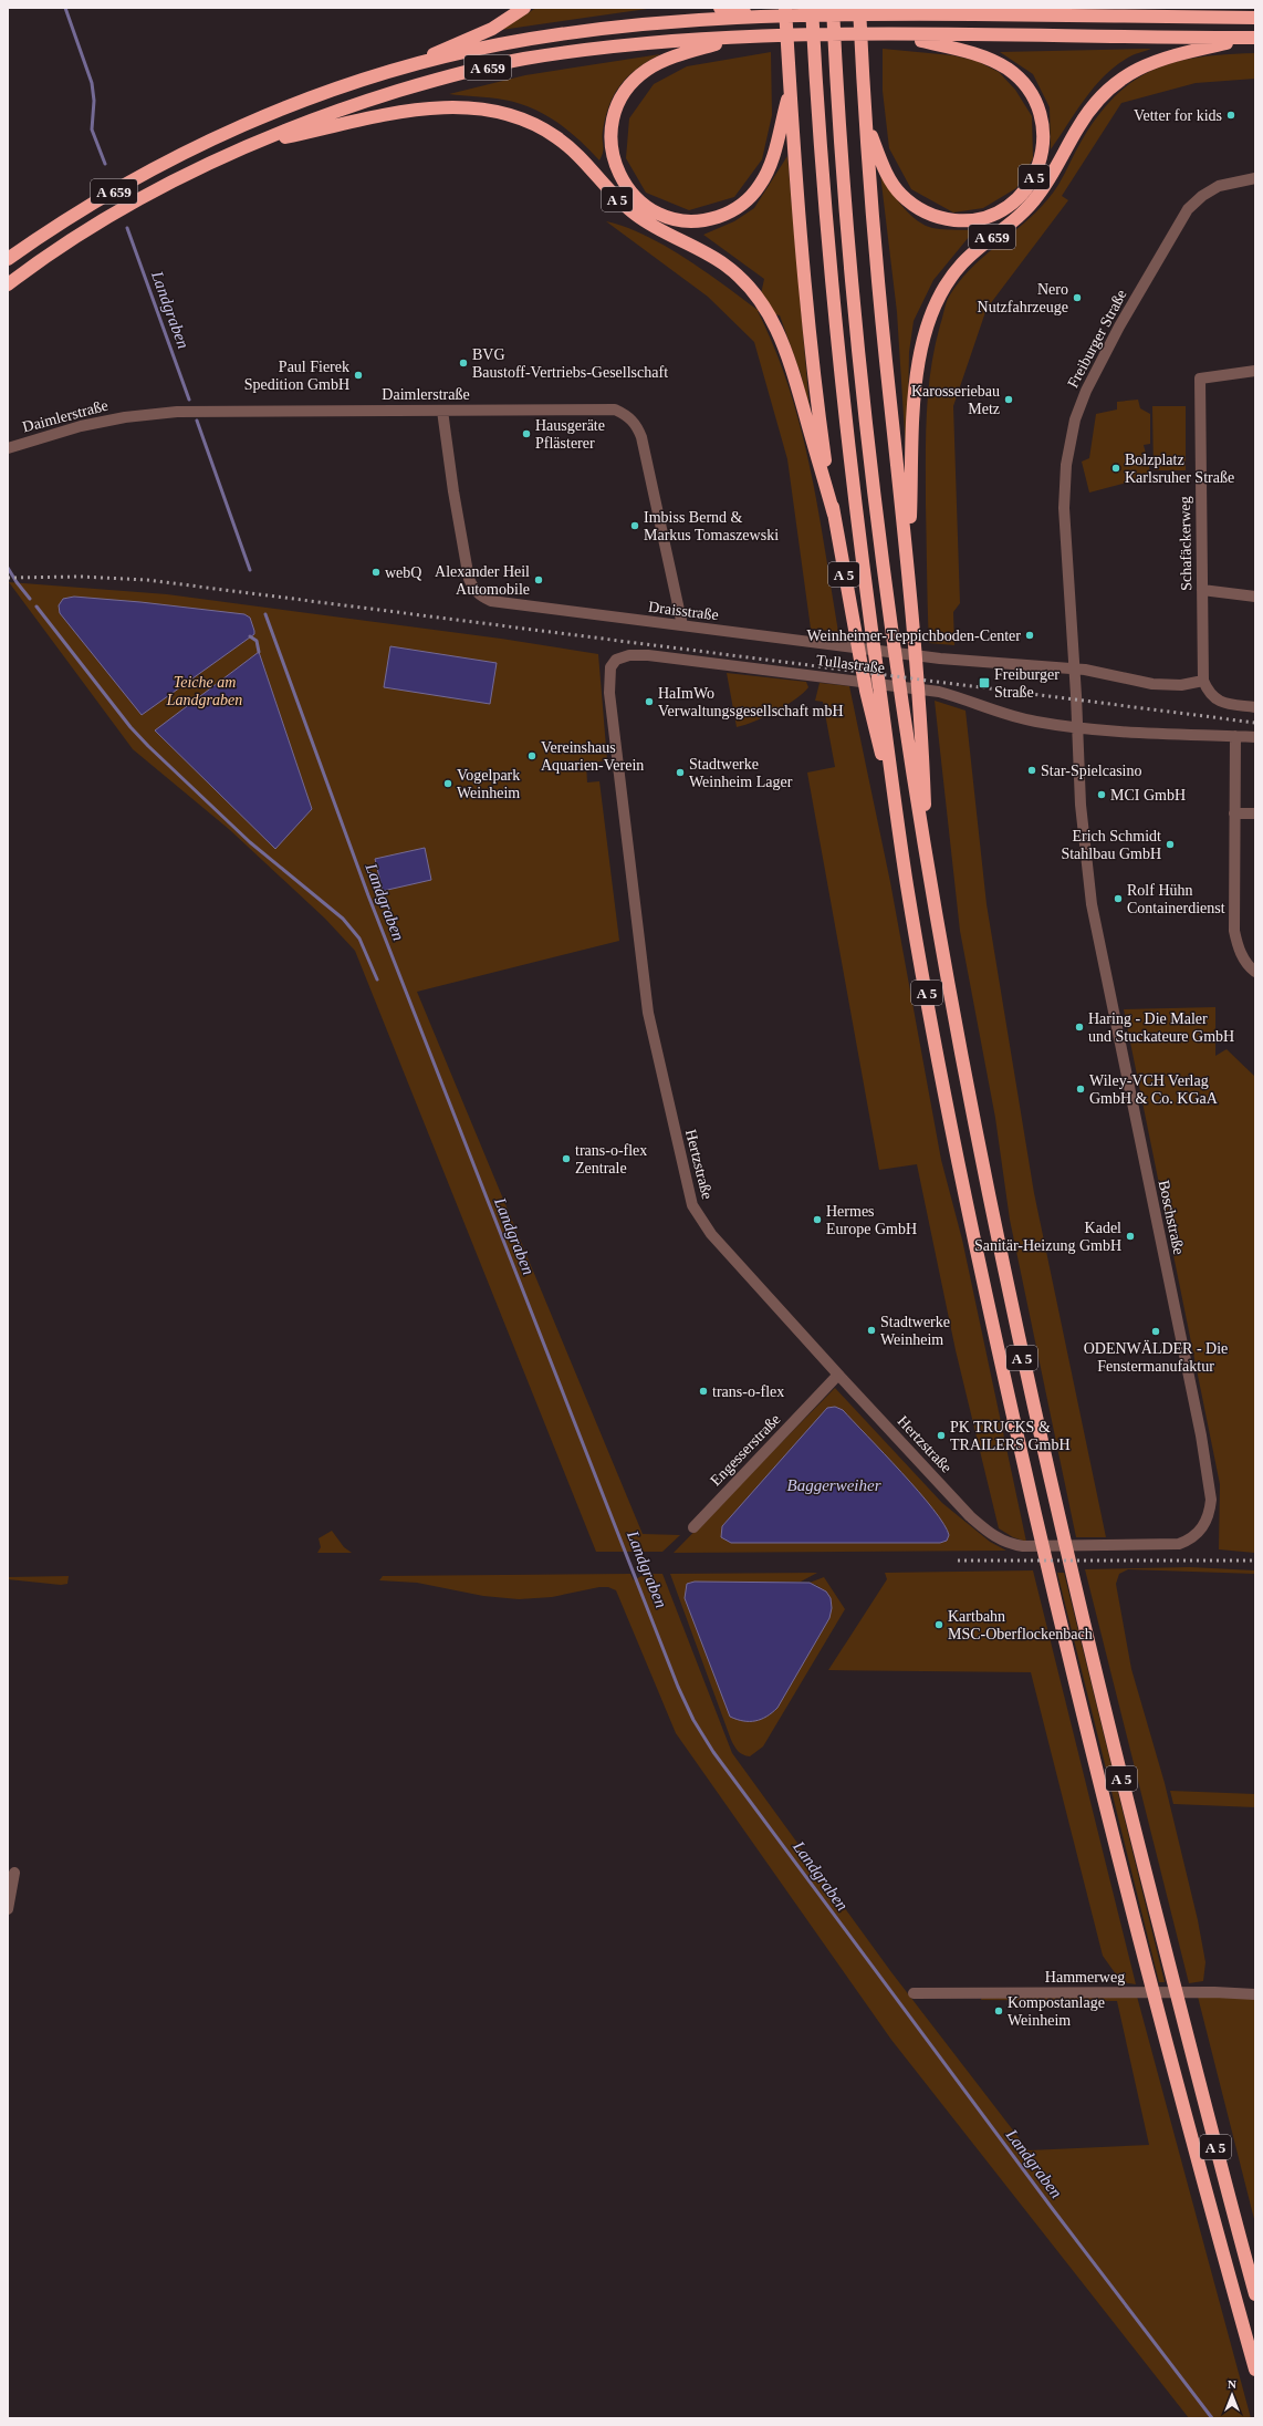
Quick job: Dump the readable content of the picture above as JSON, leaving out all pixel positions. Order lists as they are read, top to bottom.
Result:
{
  "streets": {
    "highway": ["A 659", "A 5"],
    "street": [
      "Freiburger Straße",
      "Daimlerstraße",
      "Schafäckerweg",
      "Draisstraße",
      "Tullastraße",
      "Hertzstraße",
      "Boschstraße",
      "Engesserstraße",
      "Hammerweg"
    ]
  },
  "crossings": [
    ["A 659", "A 5"],
    ["Freiburger Straße", "Draisstraße"],
    ["Freiburger Straße", "Tullastraße"],
    ["Freiburger Straße", "Boschstraße"],
    ["Daimlerstraße", "Draisstraße"],
    ["Schafäckerweg", "Draisstraße"],
    ["Tullastraße", "Hertzstraße"],
    ["Tullastraße", "Boschstraße"],
    ["Hertzstraße", "Boschstraße"],
    ["Hertzstraße", "Engesserstraße"]
  ],
  "water": ["Landgraben", "Baggerweiher"],
  "parks": ["Teiche am Landgraben"],
  "places": {
    "other": [
      "Vetter for kids",
      "Nero Nutzfahrzeuge",
      "BVG Baustoff-Vertriebs-Gesellschaft",
      "Paul Fierek Spedition GmbH",
      "Karosseriebau Metz",
      "Hausgeräte Pflästerer",
      "Bolzplatz Karlsruher Straße",
      "Imbiss Bernd & Markus Tomaszewski",
      "webQ",
      "Alexander Heil Automobile",
      "Weinheimer-Teppichboden-Center",
      "HaImWo Verwaltungsgesellschaft mbH",
      "Vereinshaus Aquarien-Verein",
      "Star-Spielcasino",
      "Stadtwerke Weinheim Lager",
      "Vogelpark Weinheim",
      "MCI GmbH",
      "Erich Schmidt Stahlbau GmbH",
      "Rolf Hühn Containerdienst",
      "Haring - Die Maler und Stuckateure GmbH",
      "Wiley-VCH Verlag GmbH & Co. KGaA",
      "trans-o-flex Zentrale",
      "Hermes Europe GmbH",
      "Kadel Sanitär-Heizung GmbH",
      "Stadtwerke Weinheim",
      "ODENWÄLDER - Die Fenstermanufaktur",
      "trans-o-flex",
      "PK TRUCKS & TRAILERS GmbH",
      "Kartbahn MSC-Oberflockenbach",
      "Kompostanlage Weinheim"
    ],
    "transit": ["Freiburger Straße"]
  },
  "north": "top"
}
